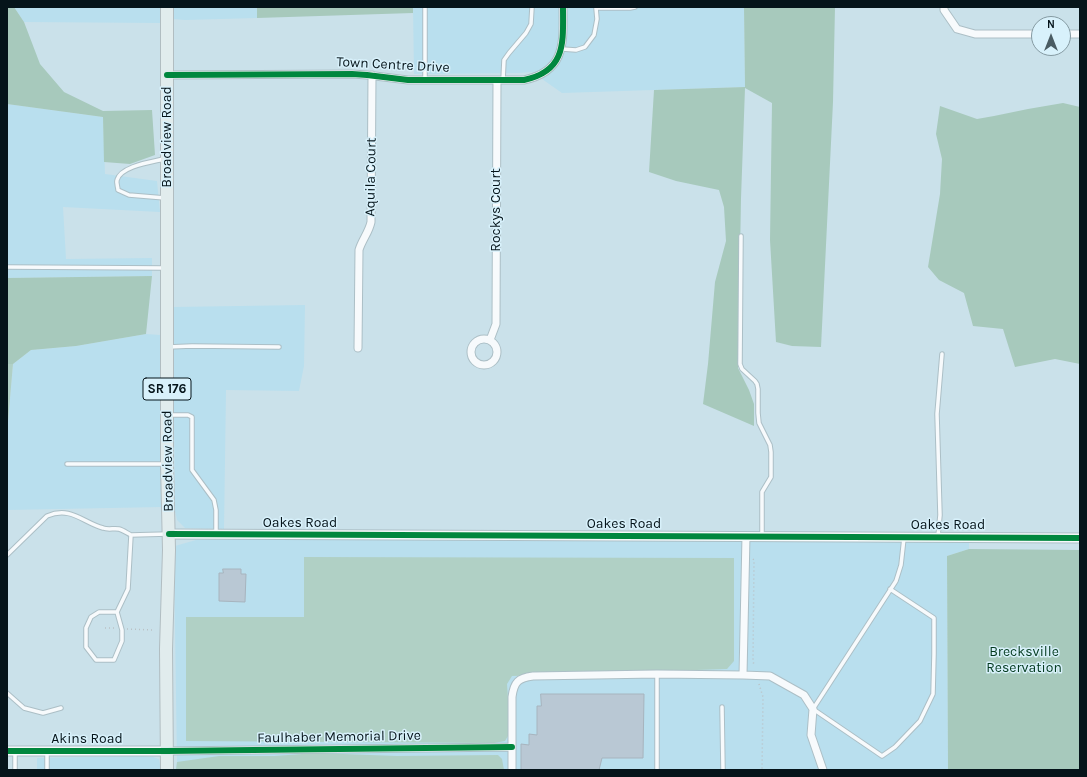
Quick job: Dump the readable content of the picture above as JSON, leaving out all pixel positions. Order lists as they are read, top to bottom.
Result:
{
  "streets": {
    "main road": ["Broadview Road", "SR 176"],
    "street": [
      "Town Centre Drive",
      "Aquila Court",
      "Rockys Court",
      "Oakes Road",
      "Faulhaber Memorial Drive",
      "Akins Road"
    ]
  },
  "crossings": [
    ["Town Centre Drive", "Broadview Road"],
    ["Town Centre Drive", "Aquila Court"],
    ["Town Centre Drive", "Rockys Court"],
    ["Broadview Road", "Oakes Road"],
    ["Broadview Road", "Faulhaber Memorial Drive"],
    ["Broadview Road", "Akins Road"],
    ["Faulhaber Memorial Drive", "Akins Road"]
  ],
  "parks": ["Brecksville Reservation"],
  "north": "top"
}
